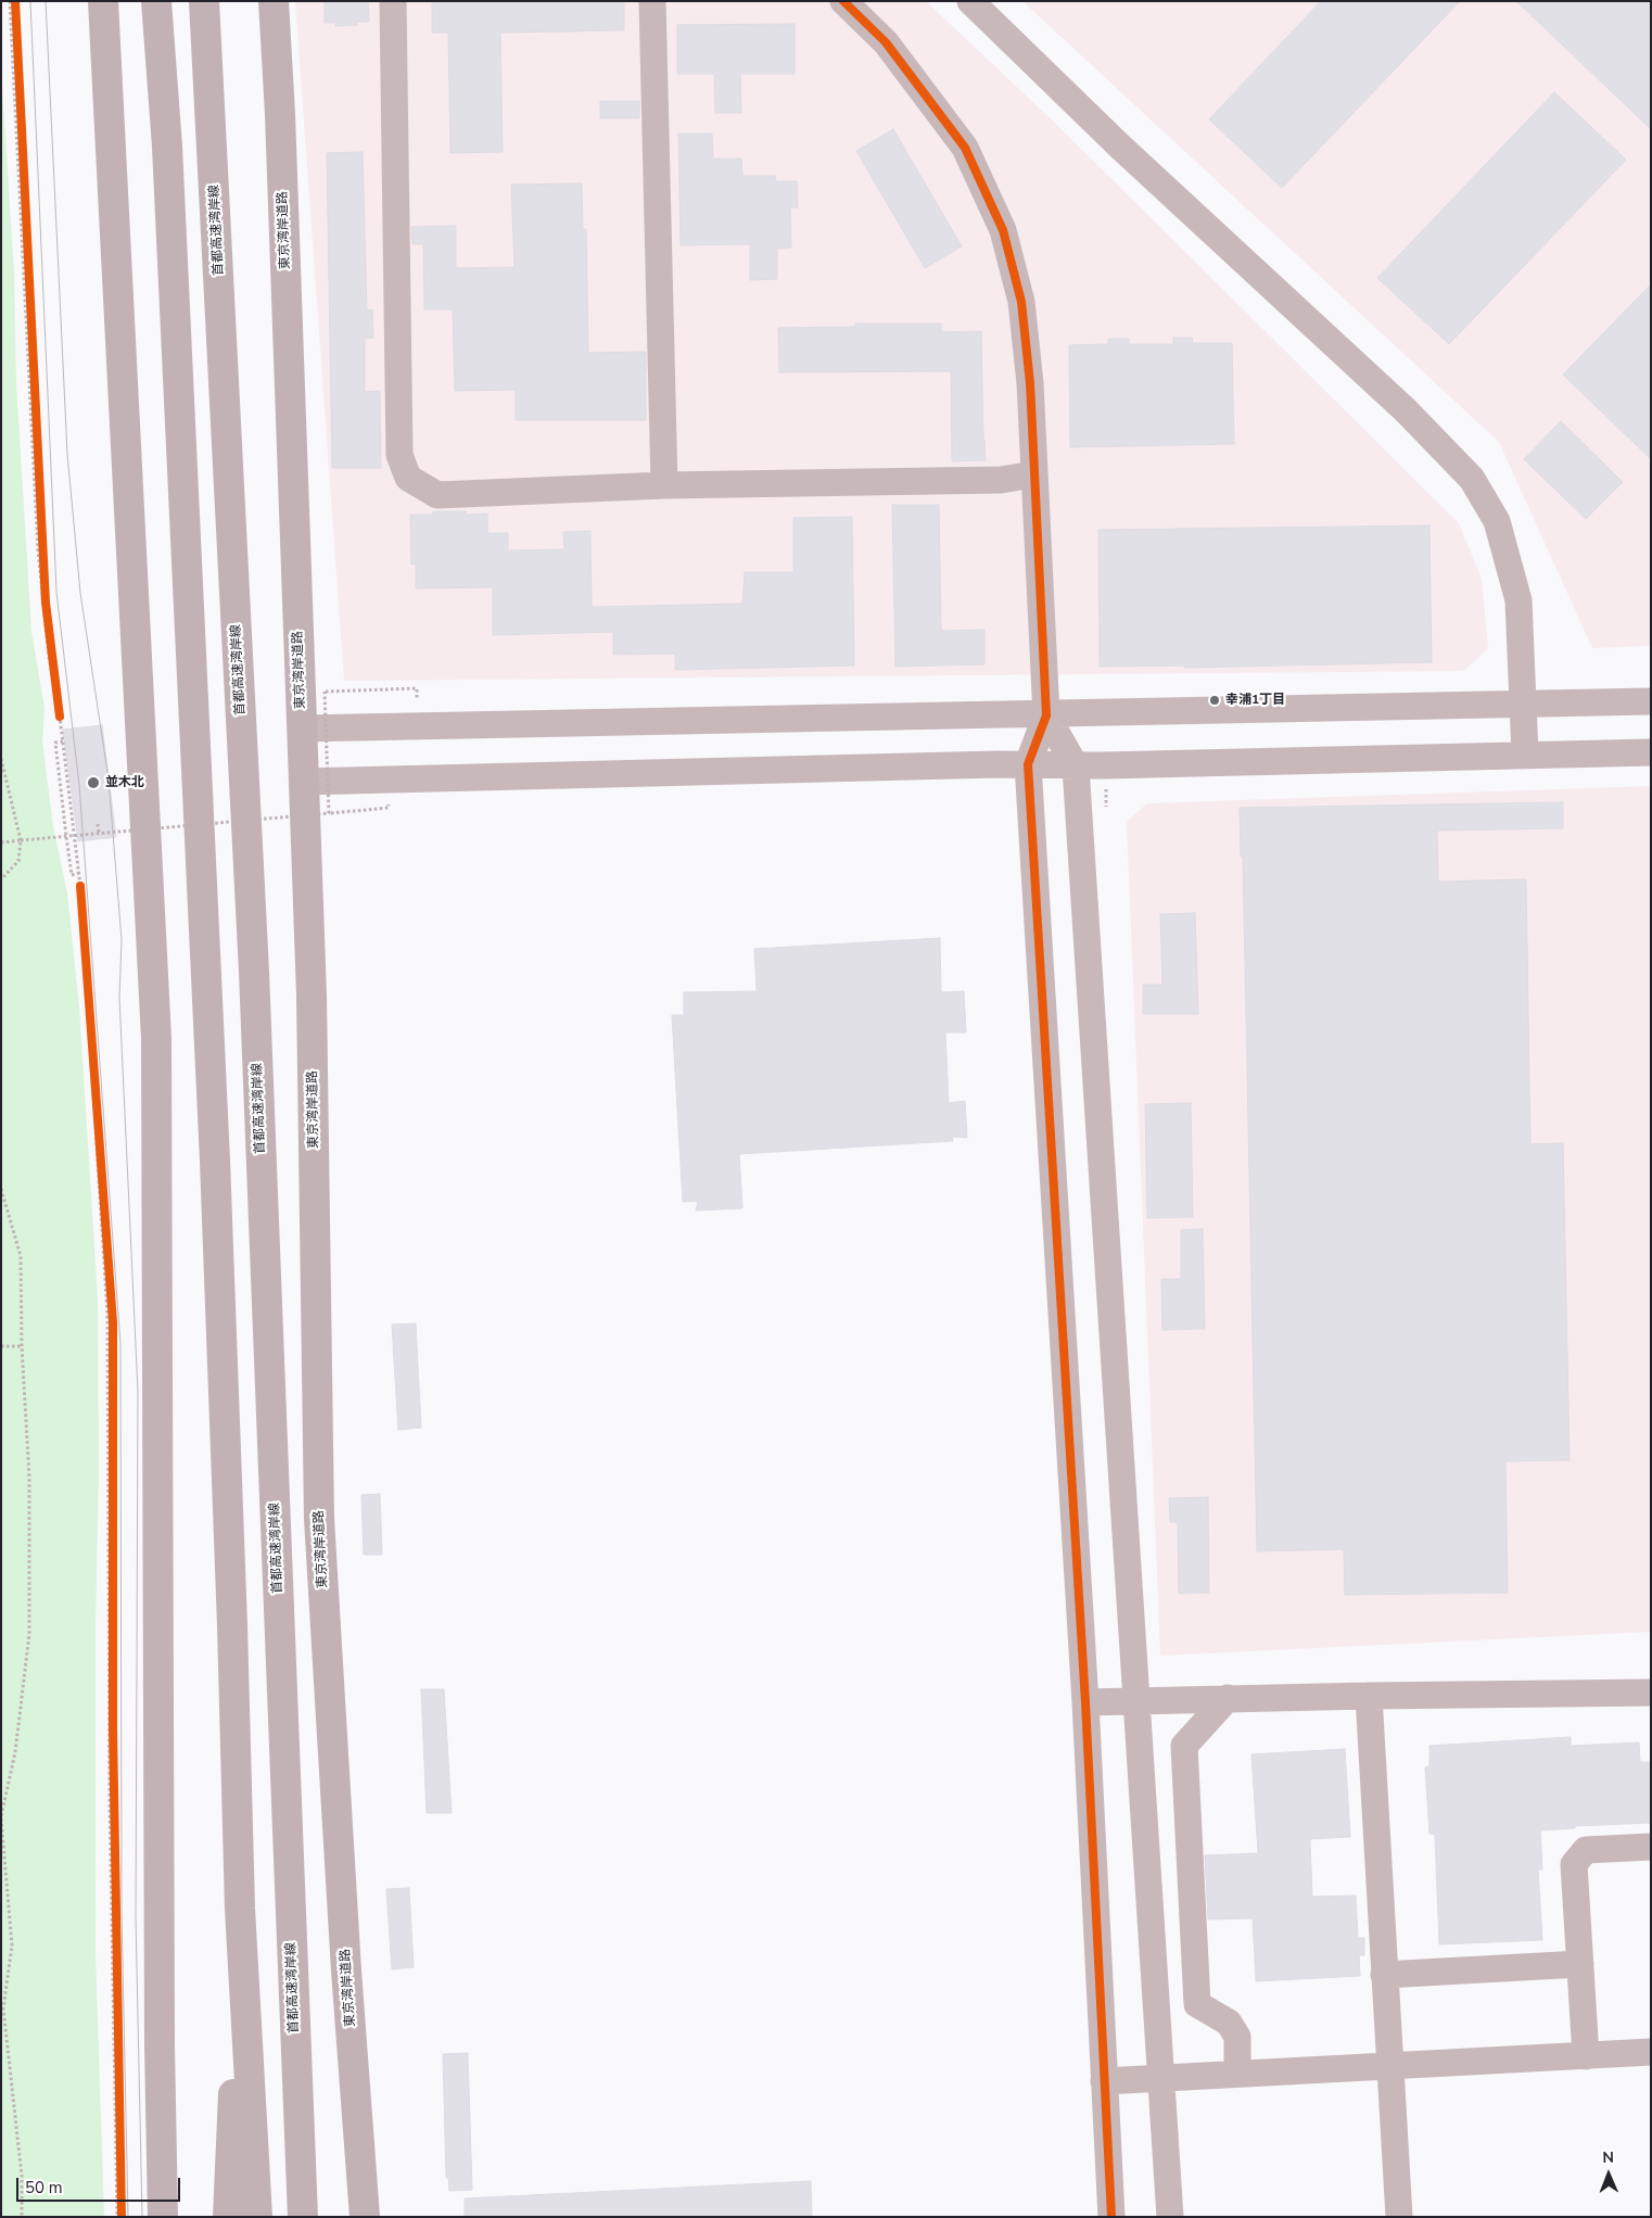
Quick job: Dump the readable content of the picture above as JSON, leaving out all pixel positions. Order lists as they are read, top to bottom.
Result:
{
  "streets": {
    "highway": ["首都高速湾岸線", "東京湾岸道路"]
  },
  "places": ["幸浦1丁目", "並木北"],
  "scale_bar": "50 m",
  "north": "top"
}
